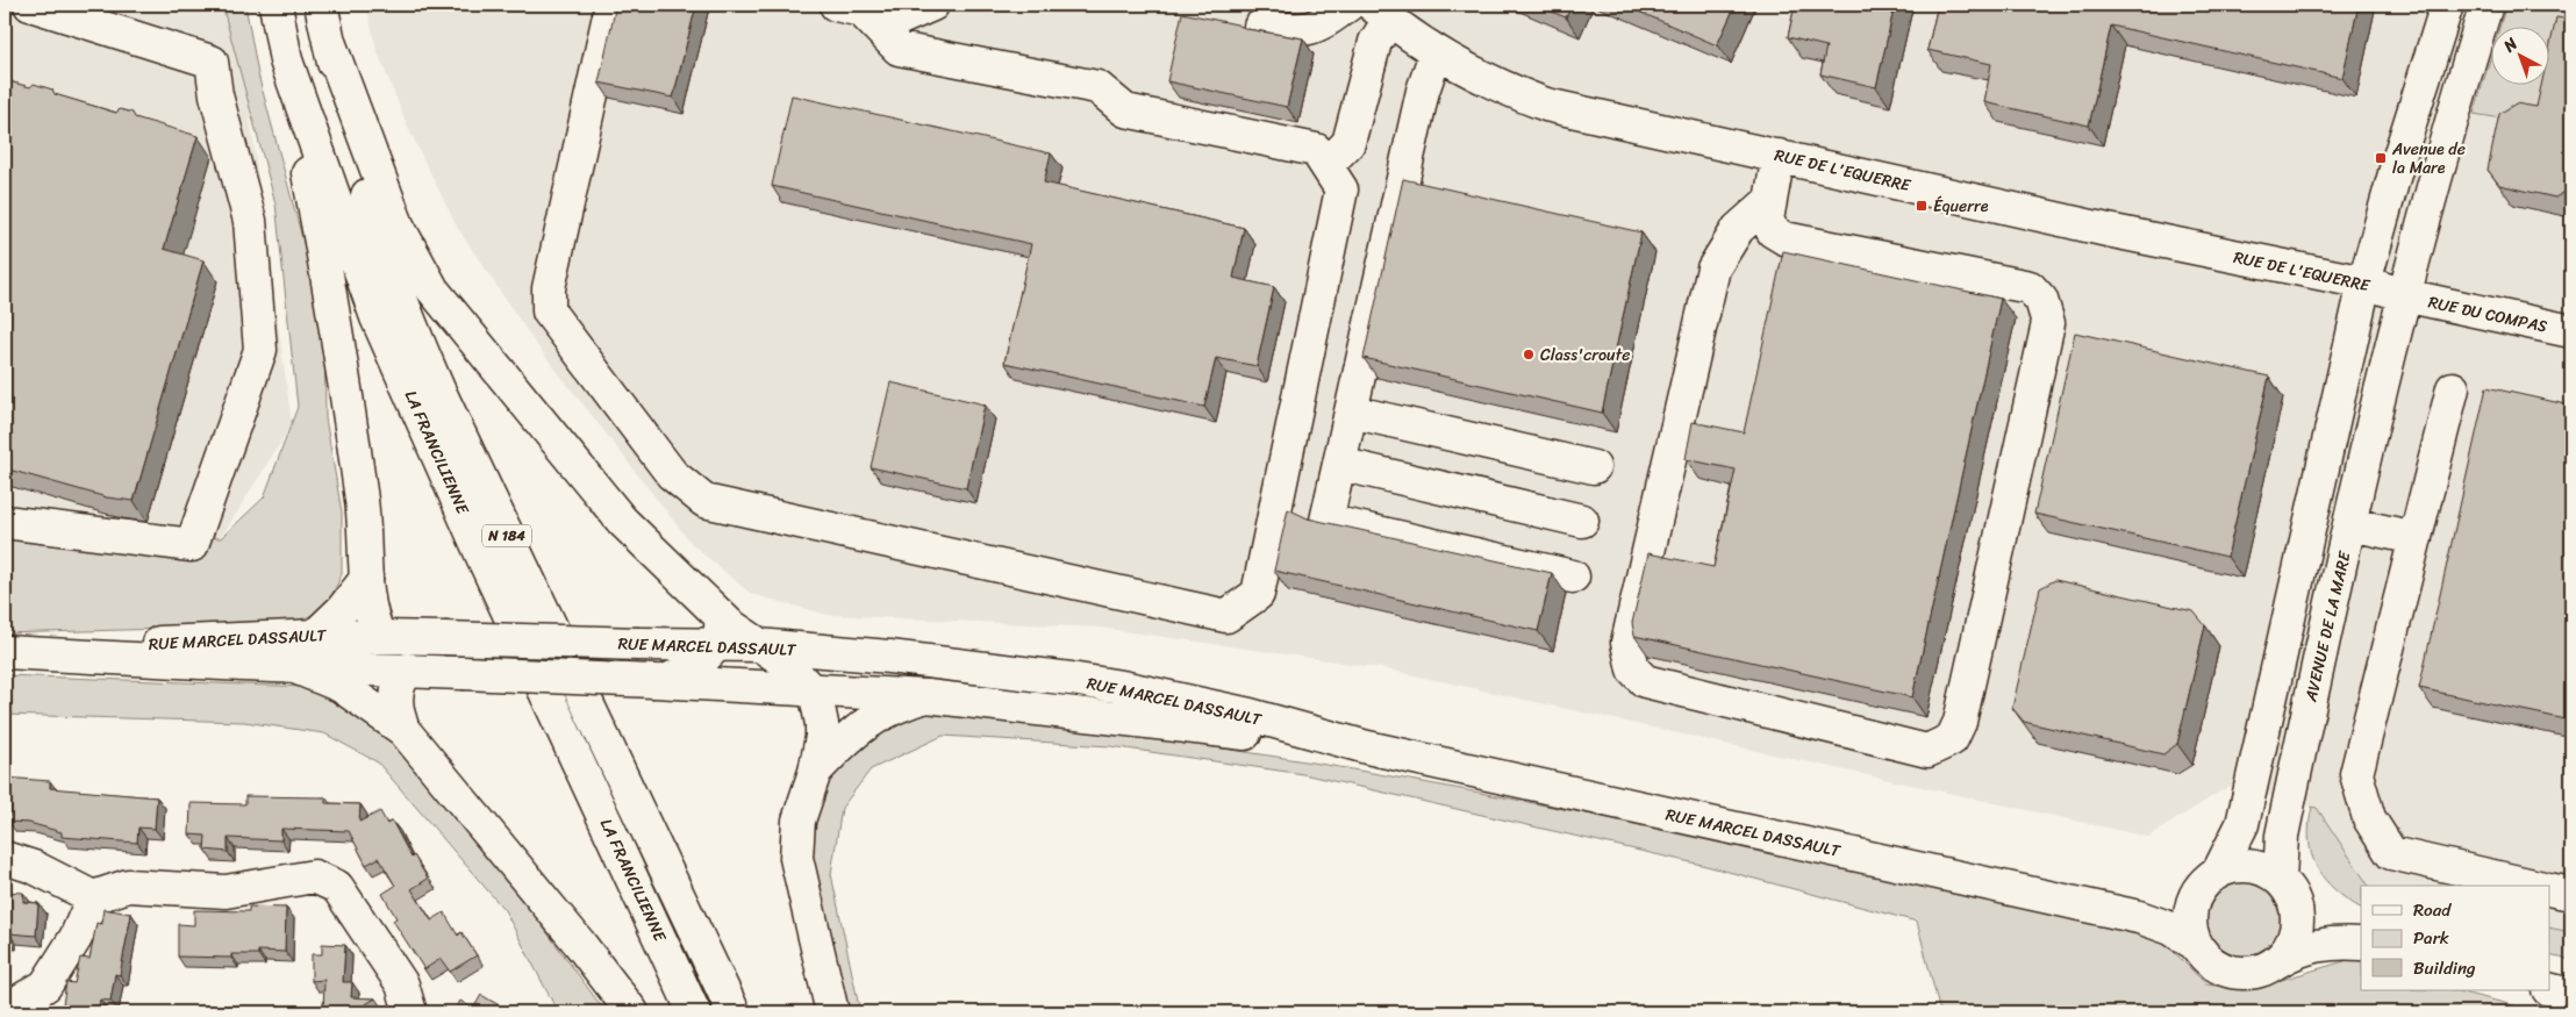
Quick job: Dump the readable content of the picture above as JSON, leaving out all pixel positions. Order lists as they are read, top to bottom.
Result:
{
  "streets": {
    "main road": [
      "RUE DE L'EQUERRE",
      "RUE DU COMPAS",
      "LA FRANCILIENNE",
      "N 184",
      "AVENUE DE LA MARE",
      "RUE MARCEL DASSAULT"
    ]
  },
  "crossings": [
    ["RUE DE L'EQUERRE", "RUE DU COMPAS"],
    ["RUE DE L'EQUERRE", "AVENUE DE LA MARE"],
    ["RUE DU COMPAS", "AVENUE DE LA MARE"],
    ["AVENUE DE LA MARE", "RUE MARCEL DASSAULT"]
  ],
  "places": {
    "transit": ["Avenue de la Mare", "Équerre"],
    "other": ["Class'croute"]
  },
  "legend": ["Road", "Park", "Building"],
  "north": "top left"
}
